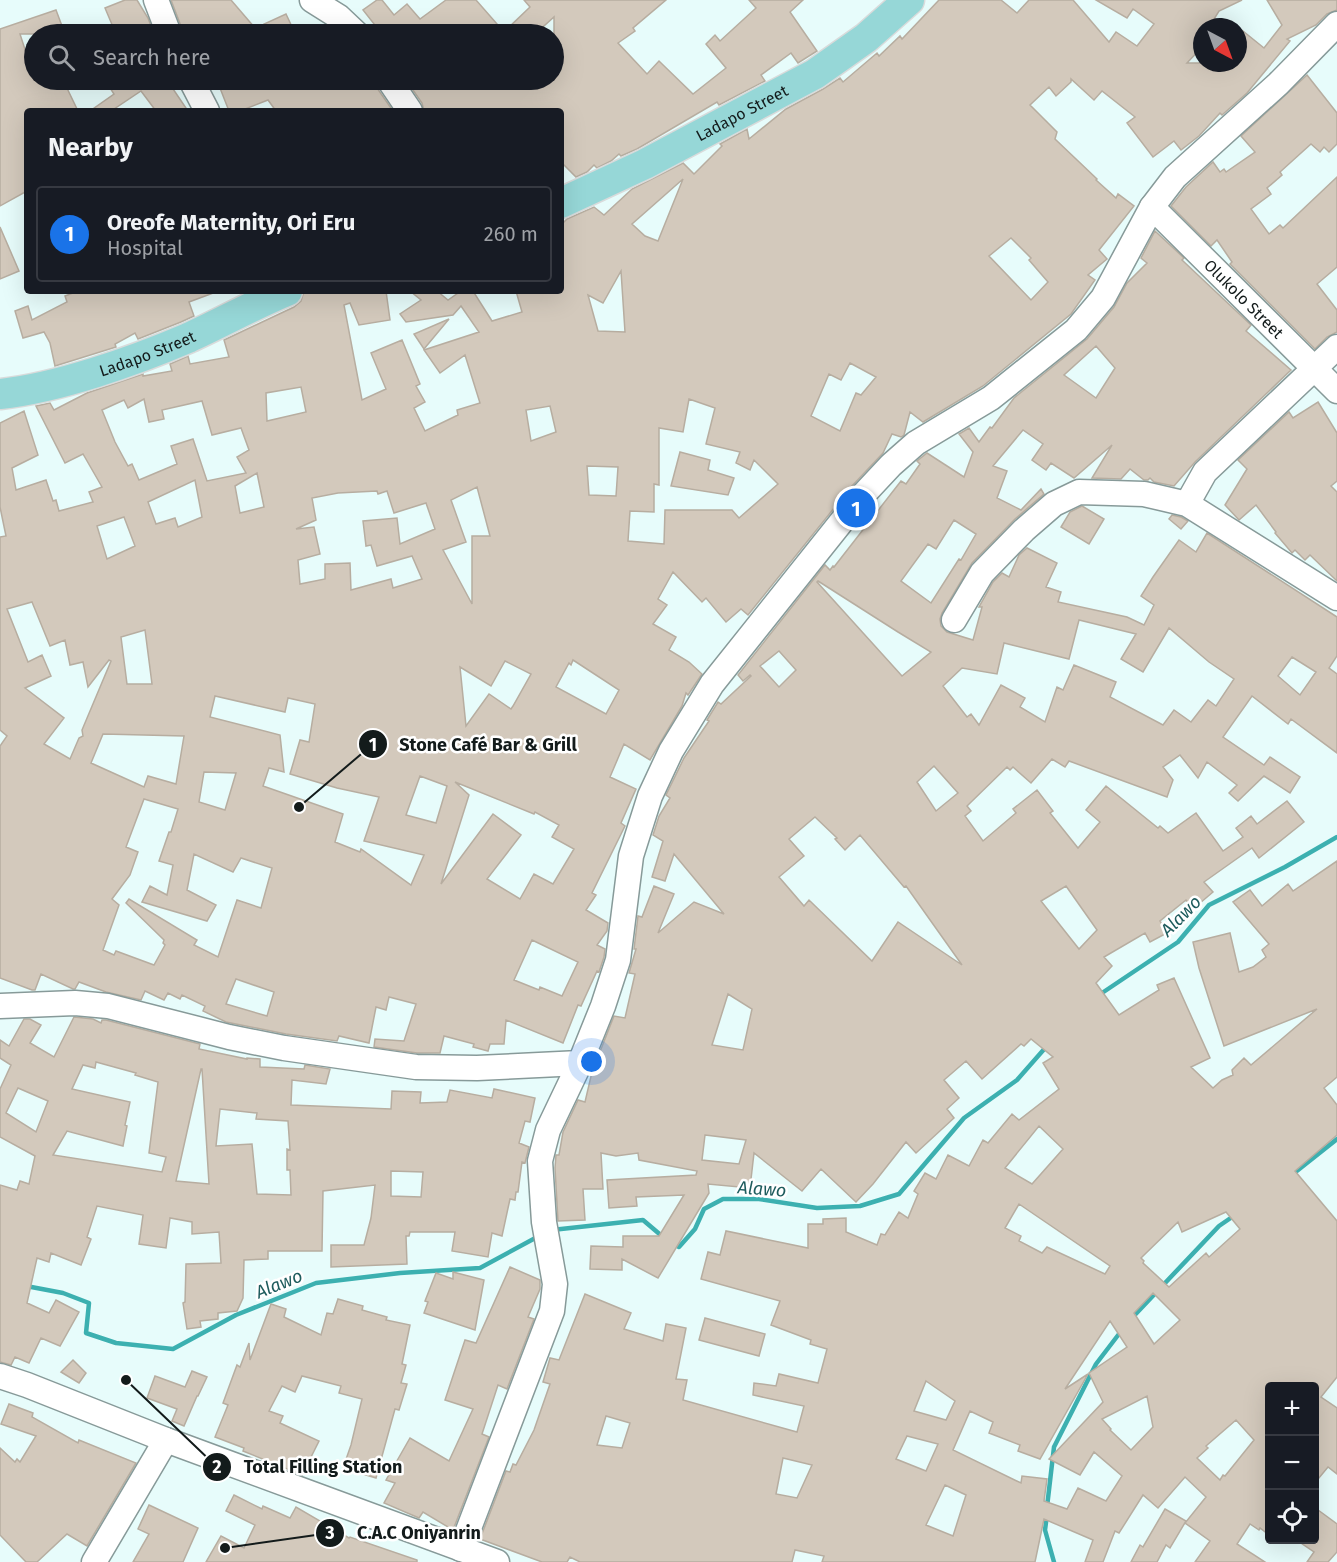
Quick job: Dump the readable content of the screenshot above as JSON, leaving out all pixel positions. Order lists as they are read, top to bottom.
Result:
{
  "streets": {
    "main road": ["Ladapo Street"],
    "street": ["Olukolo Street"]
  },
  "water": ["Alawo"],
  "places": ["Stone Café Bar & Grill", "Total Filling Station", "C.A.C Oniyanrin"],
  "north": "bottom right",
  "page": {
    "search": "Search here",
    "heading": "Nearby",
    "list": [
      {
        "mark": "1",
        "name": "Oreofe Maternity, Ori Eru",
        "note": "Hospital",
        "value": "260 m"
      }
    ],
    "pins": "1",
    "map_buttons": ["+", "−"]
  }
}
